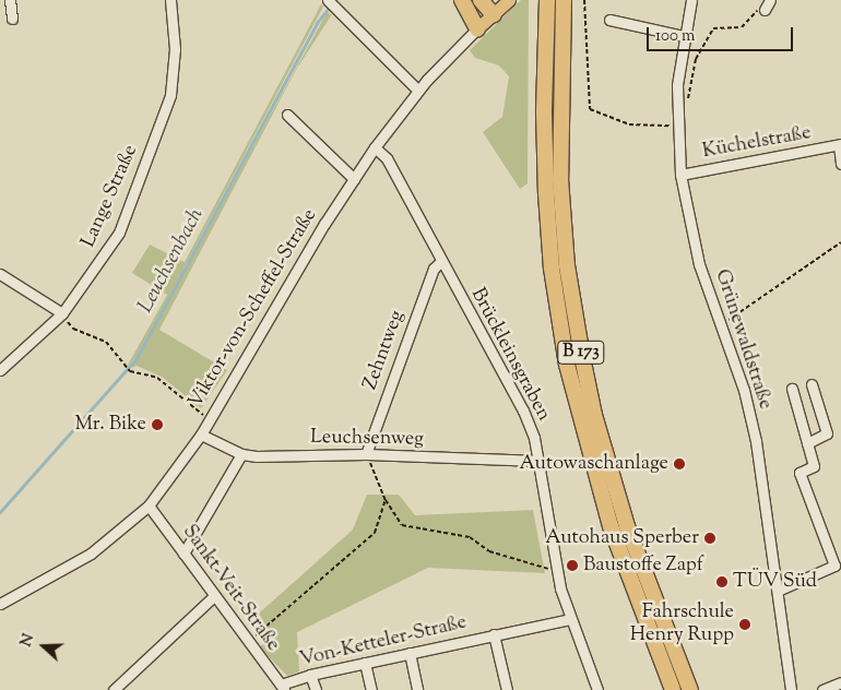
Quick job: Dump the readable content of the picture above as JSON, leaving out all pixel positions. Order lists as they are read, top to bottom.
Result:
{
  "streets": {
    "highway": ["B 173"],
    "main road": ["Viktor-von-Scheffel-Straße"],
    "street": [
      "Küchelstraße",
      "Lange Straße",
      "Grünewaldstraße",
      "Zehntweg",
      "Brückleinsgraben",
      "Leuchsenweg",
      "Sankt-Veit-Straße",
      "Von-Ketteler-Straße"
    ]
  },
  "crossings": [
    ["Küchelstraße", "Grünewaldstraße"],
    ["Viktor-von-Scheffel-Straße", "Brückleinsgraben"],
    ["Viktor-von-Scheffel-Straße", "Leuchsenweg"],
    ["Viktor-von-Scheffel-Straße", "Sankt-Veit-Straße"],
    ["Zehntweg", "Brückleinsgraben"],
    ["Zehntweg", "Leuchsenweg"],
    ["Brückleinsgraben", "Leuchsenweg"],
    ["Brückleinsgraben", "Von-Ketteler-Straße"],
    ["Sankt-Veit-Straße", "Von-Ketteler-Straße"]
  ],
  "water": ["Leuchsenbach"],
  "places": [
    "Mr. Bike",
    "Autowaschanlage",
    "Autohaus Sperber",
    "Baustoffe Zapf",
    "TÜV Süd",
    "Fahrschule Henry Rupp"
  ],
  "scale_bar": "100 m",
  "north": "left"
}
